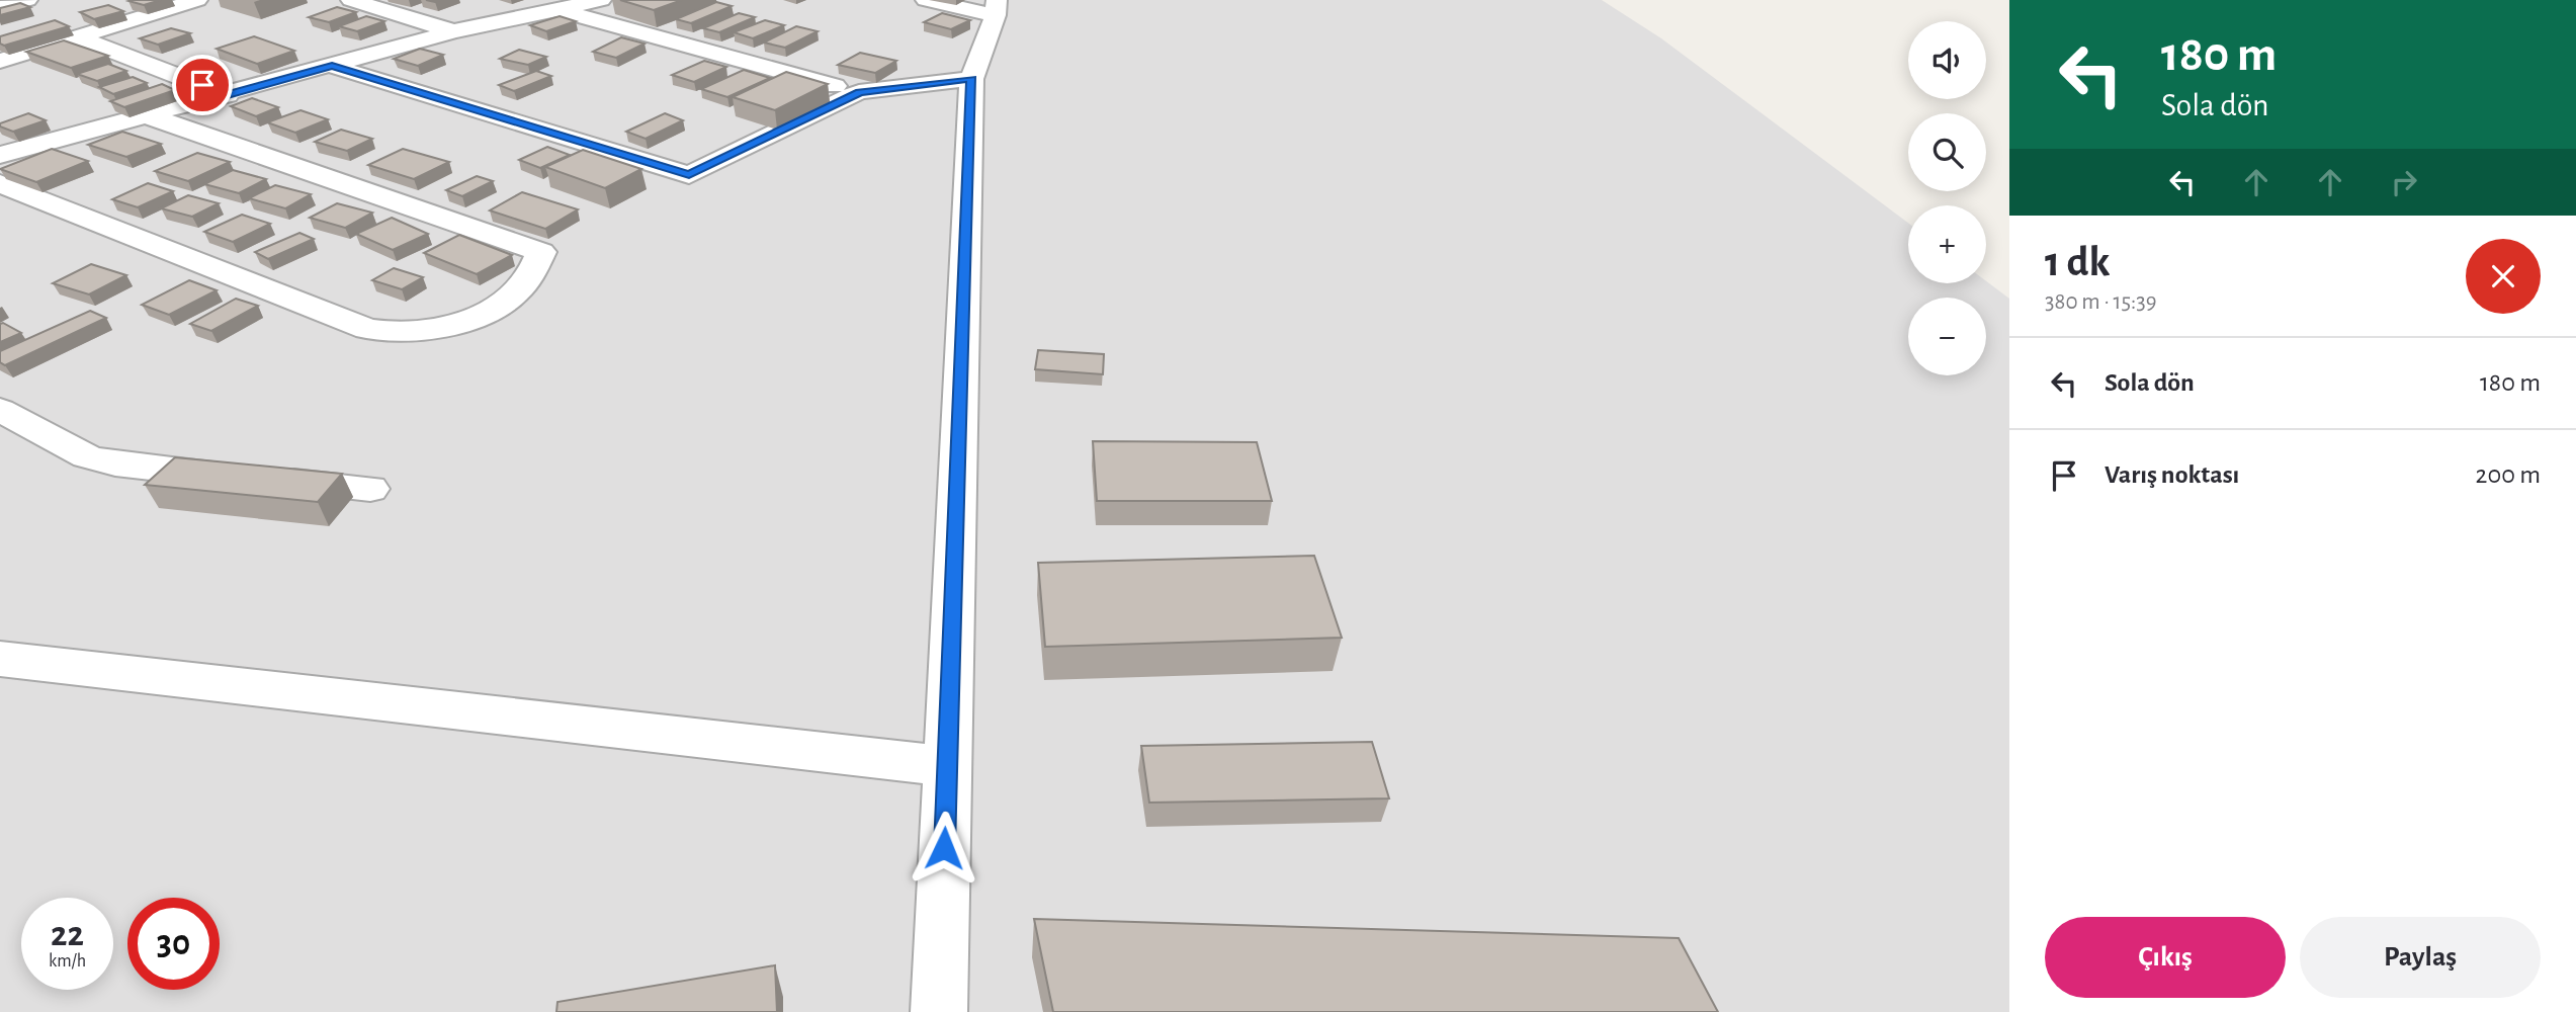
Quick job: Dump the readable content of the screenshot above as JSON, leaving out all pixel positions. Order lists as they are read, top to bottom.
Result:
{
  "page": {
    "turn": ["180 m", "Sola dön"],
    "map_buttons": ["+", "−"],
    "heading": ["1 dk", "380 m · 15:39"],
    "list": [
      {
        "name": "Sola dön",
        "value": "180 m"
      },
      {
        "name": "Varış noktası",
        "value": "200 m"
      }
    ],
    "speed": "22 km/h",
    "limit": "30",
    "buttons": ["Çıkış", "Paylaş"]
  }
}
